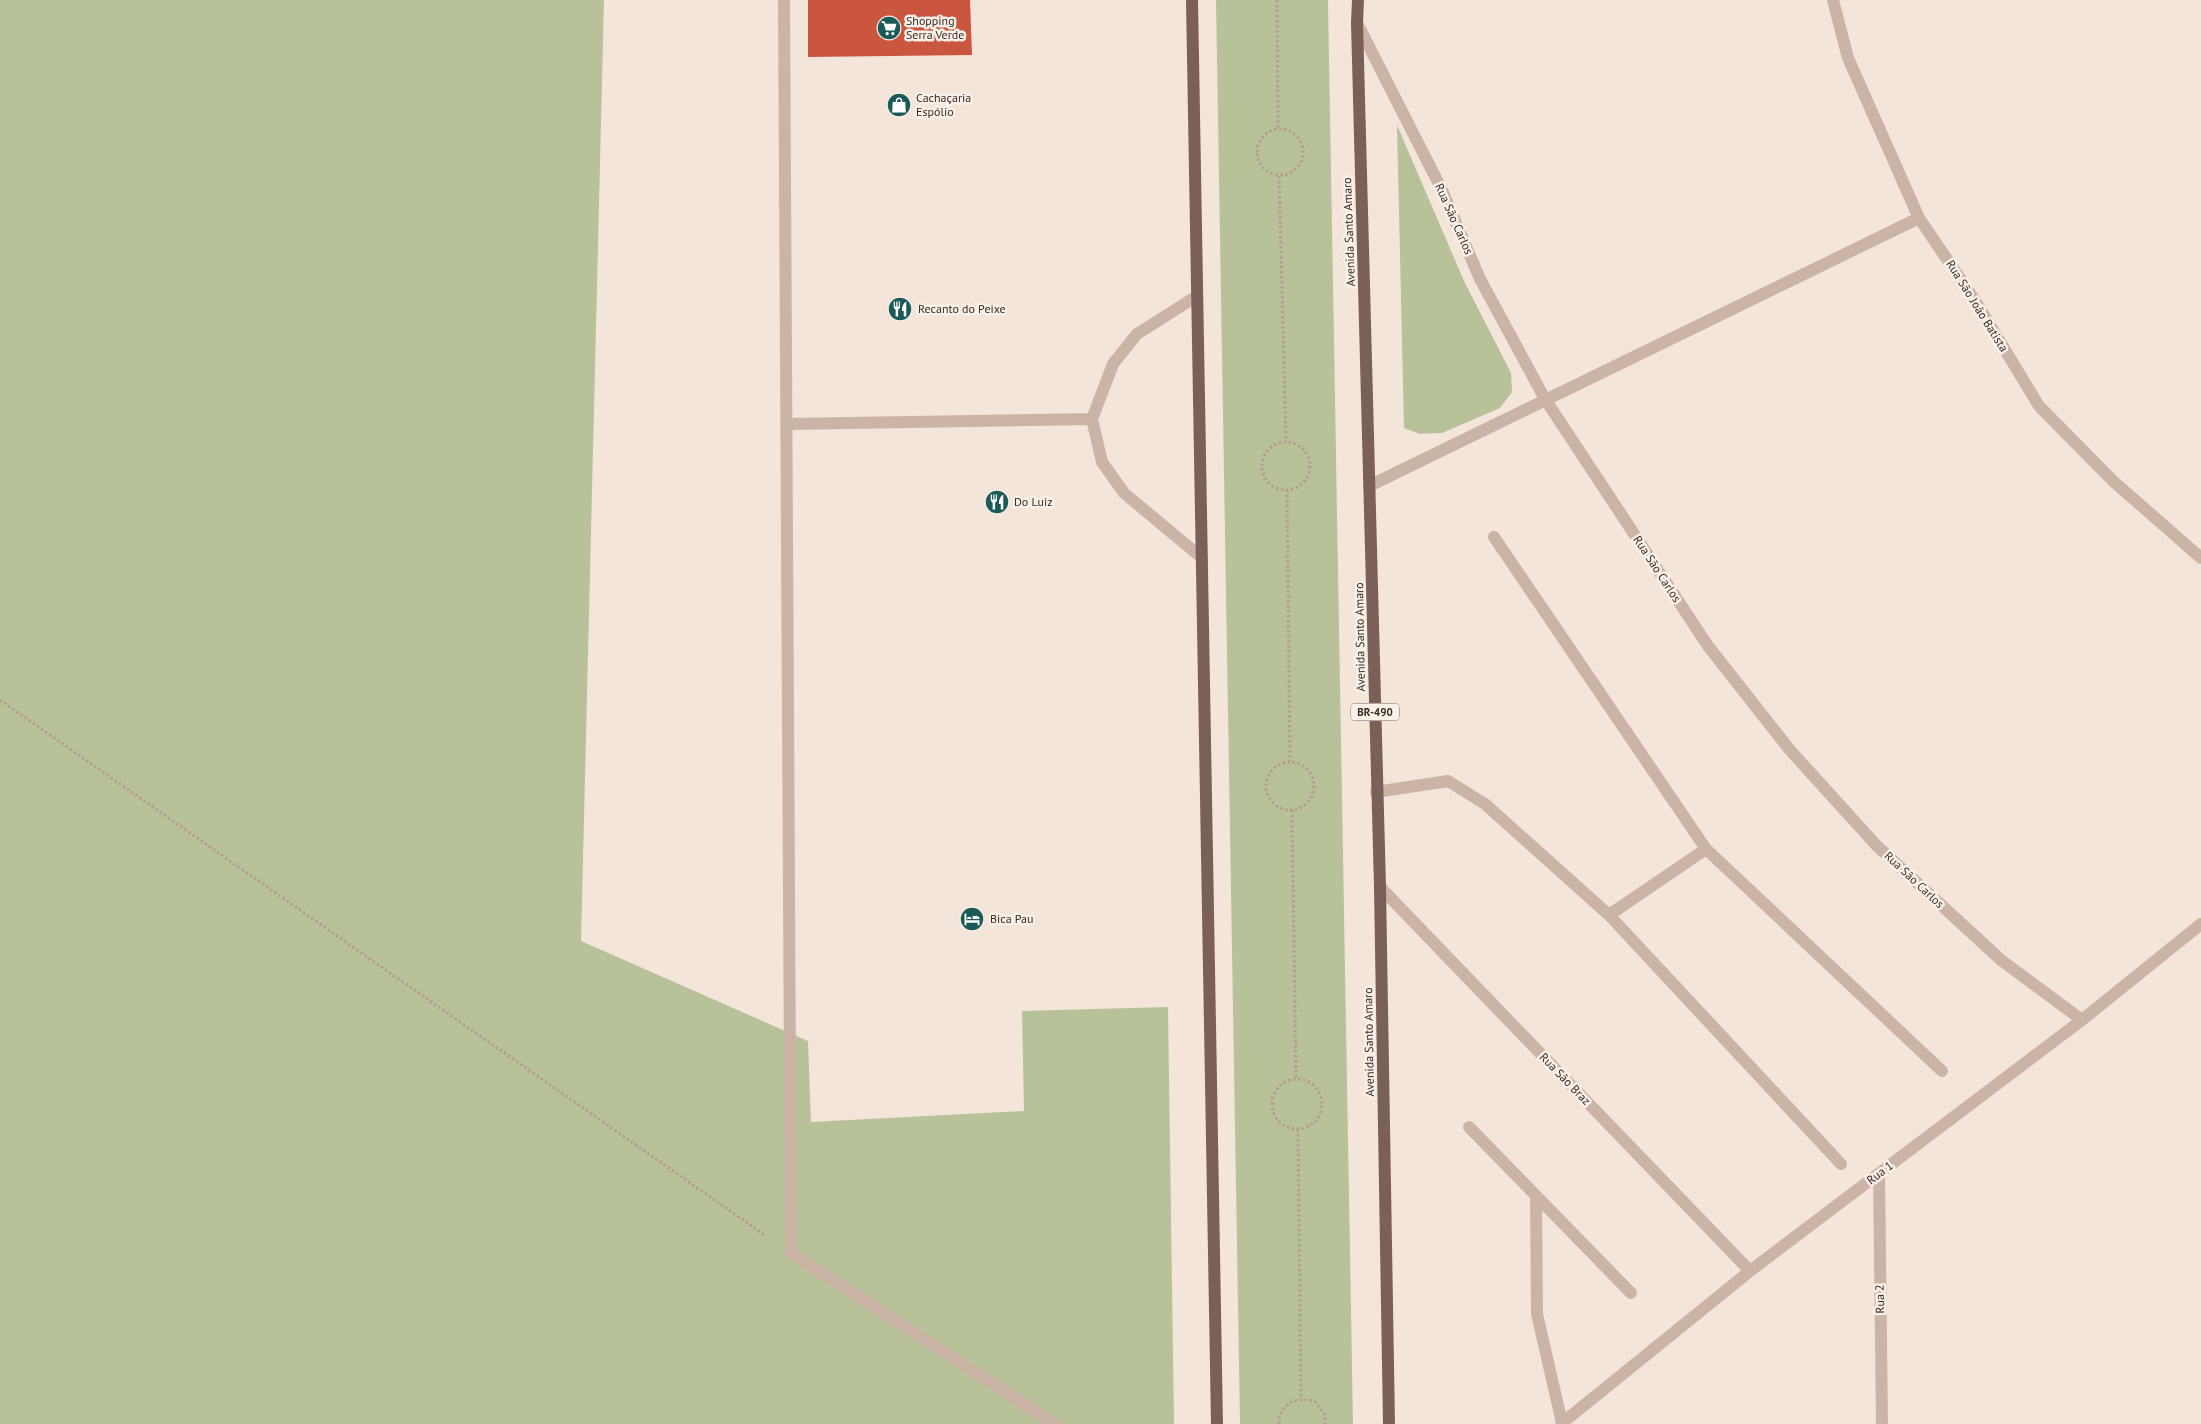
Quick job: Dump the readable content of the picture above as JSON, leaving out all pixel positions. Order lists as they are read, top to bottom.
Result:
{
  "streets": {
    "main road": ["Avenida Santo Amaro", "BR-490"],
    "street": [
      "Rua São Carlos",
      "Rua São João Batista",
      "Rua São Braz",
      "Rua 1",
      "Rua 2"
    ]
  },
  "crossings": [
    ["Rua São Carlos", "Avenida Santo Amaro"],
    ["Rua São Carlos", "Rua 1"],
    ["Avenida Santo Amaro", "Rua São Braz"],
    ["Rua São Braz", "Rua 1"],
    ["Rua 1", "Rua 2"]
  ],
  "places": {
    "supermarket": ["Shopping Serra Verde"],
    "shop": ["Cachaçaria Espólio"],
    "restaurant": ["Recanto do Peixe", "Do Luiz"],
    "hotel": ["Bica Pau"]
  }
}
